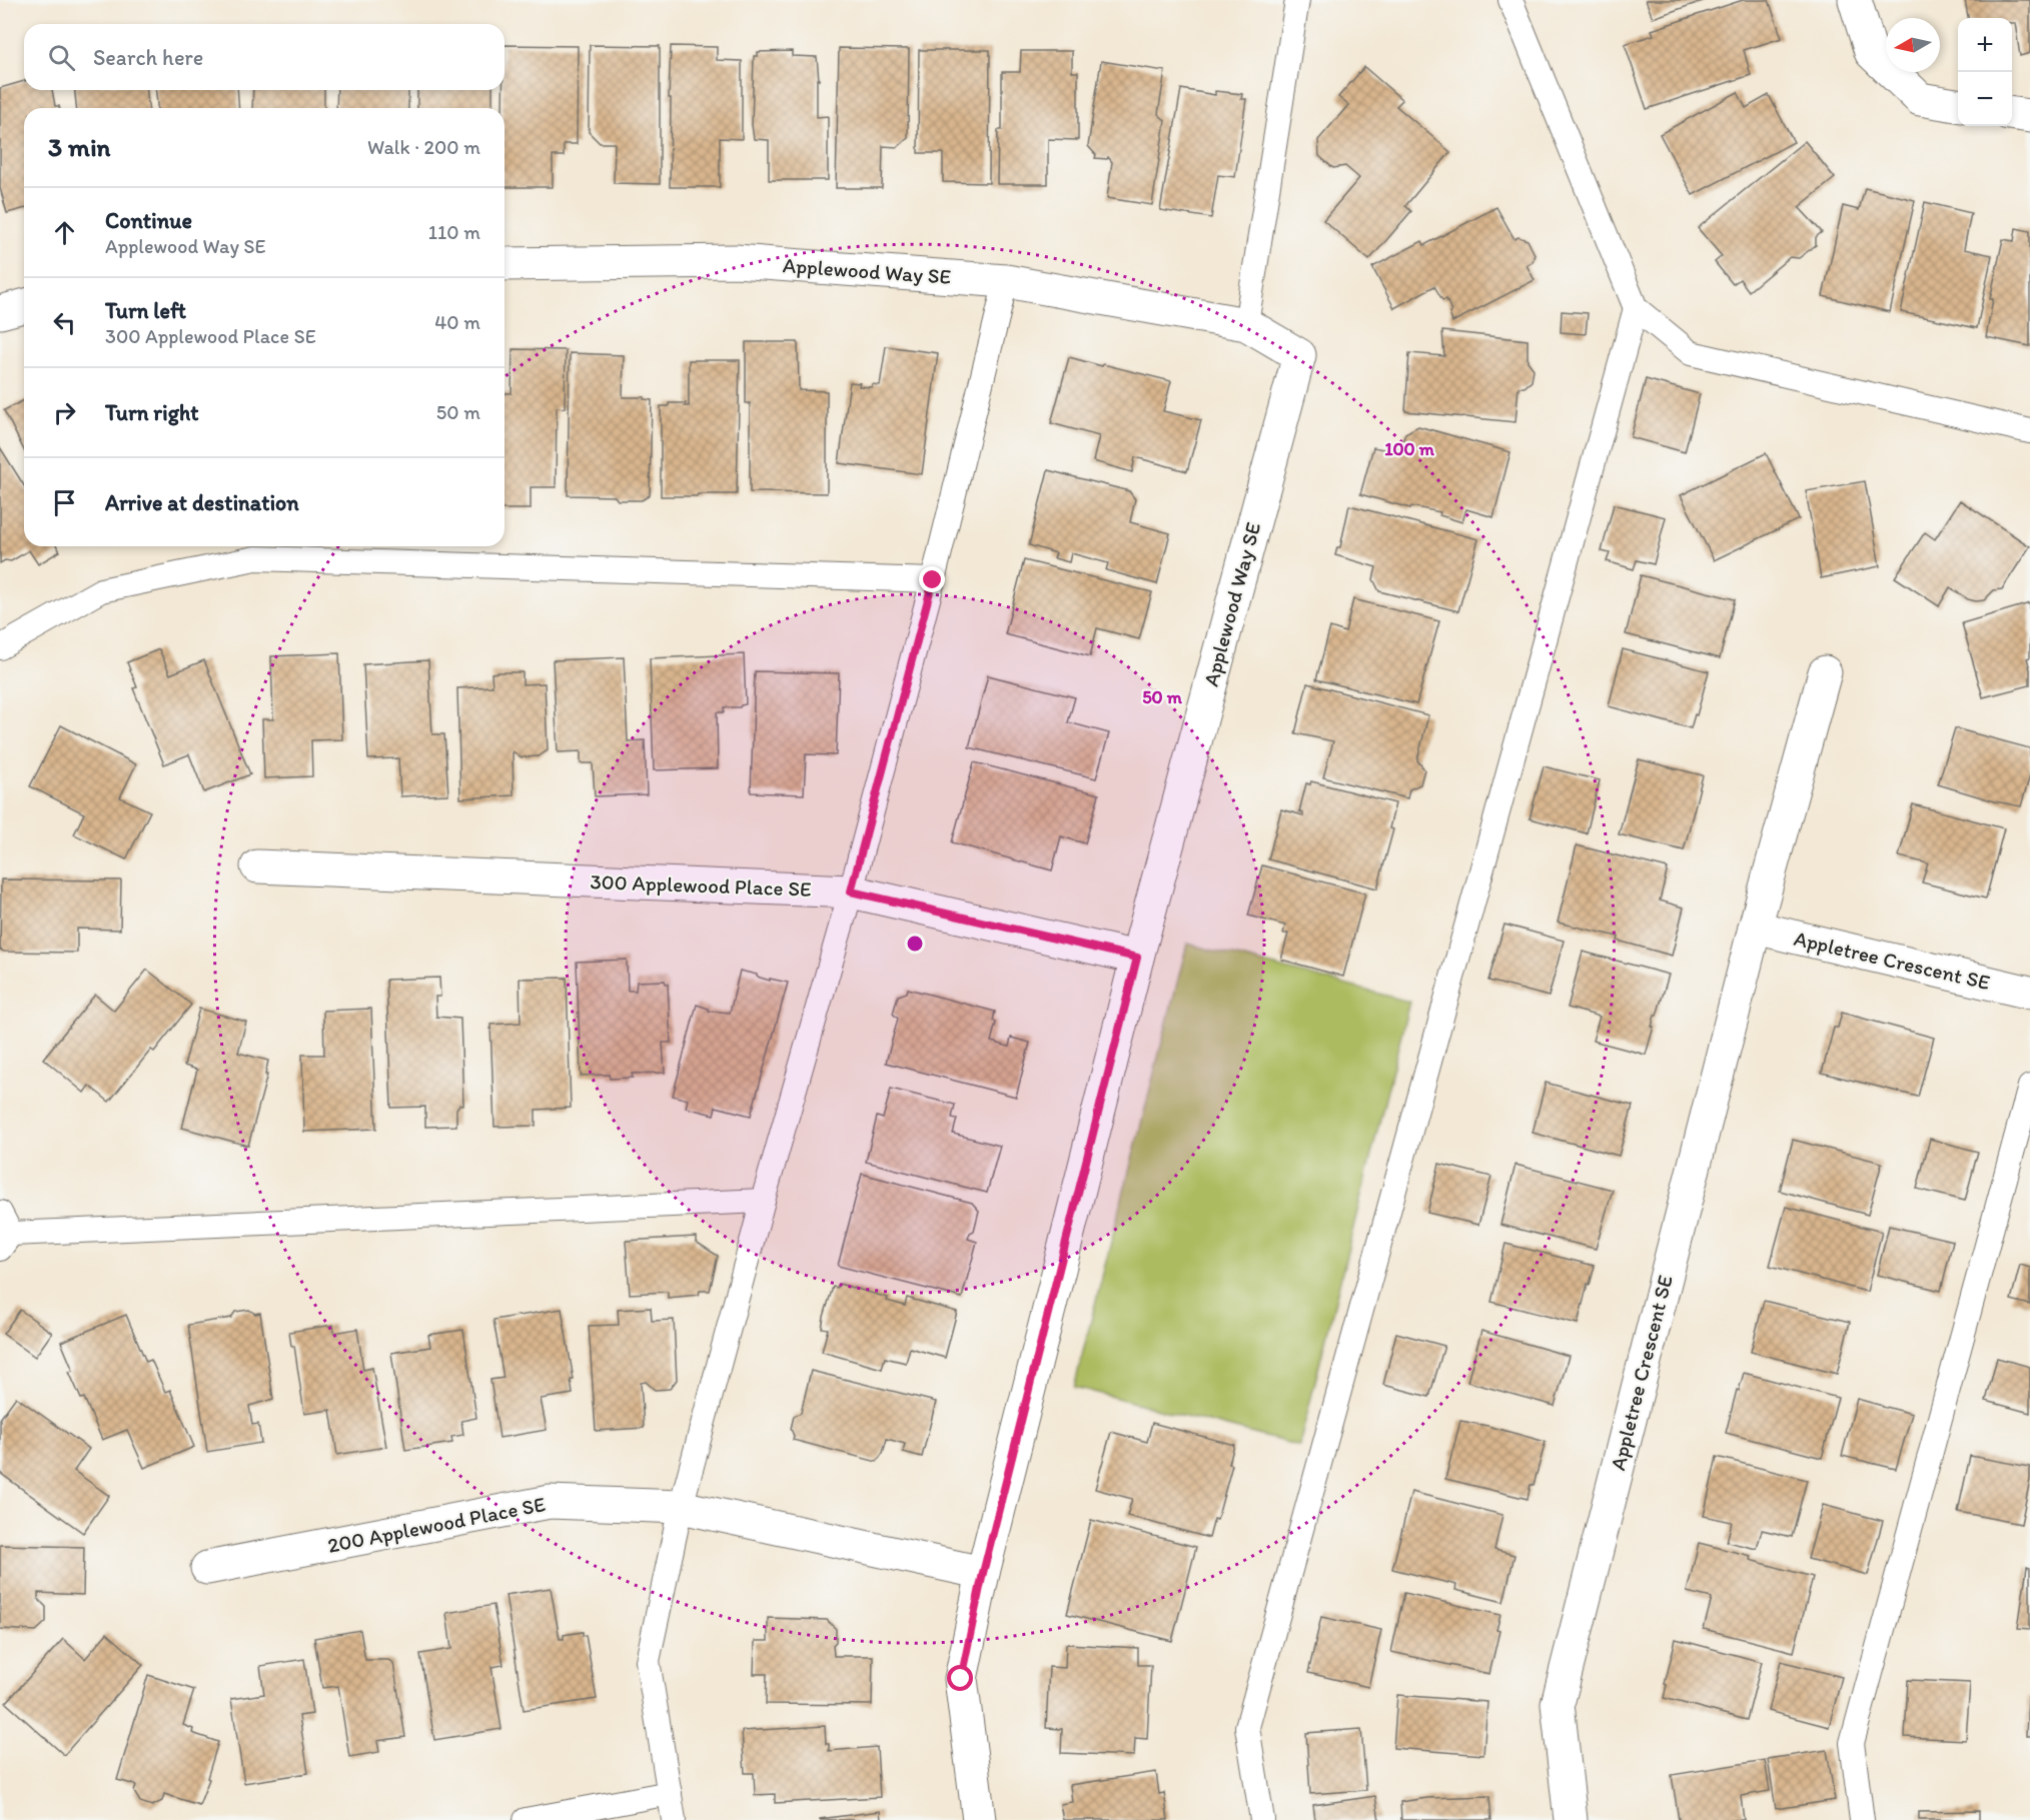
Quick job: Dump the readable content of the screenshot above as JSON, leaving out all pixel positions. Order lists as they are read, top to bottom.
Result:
{
  "streets": {
    "street": [
      "Applewood Way SE",
      "300 Applewood Place SE",
      "Appletree Crescent SE",
      "200 Applewood Place SE"
    ]
  },
  "crossings": [
    ["Applewood Way SE", "300 Applewood Place SE"],
    ["Applewood Way SE", "200 Applewood Place SE"]
  ],
  "north": "left",
  "page": {
    "map_buttons": ["+", "−"],
    "search": "Search here",
    "heading": ["3 min", "Walk · 200 m"],
    "list": [
      ["Continue", "Applewood Way SE", "110 m"],
      ["Turn left", "300 Applewood Place SE", "40 m"],
      ["Turn right", "50 m"],
      "Arrive at destination"
    ]
  },
  "rings": ["100 m", "50 m"]
}
